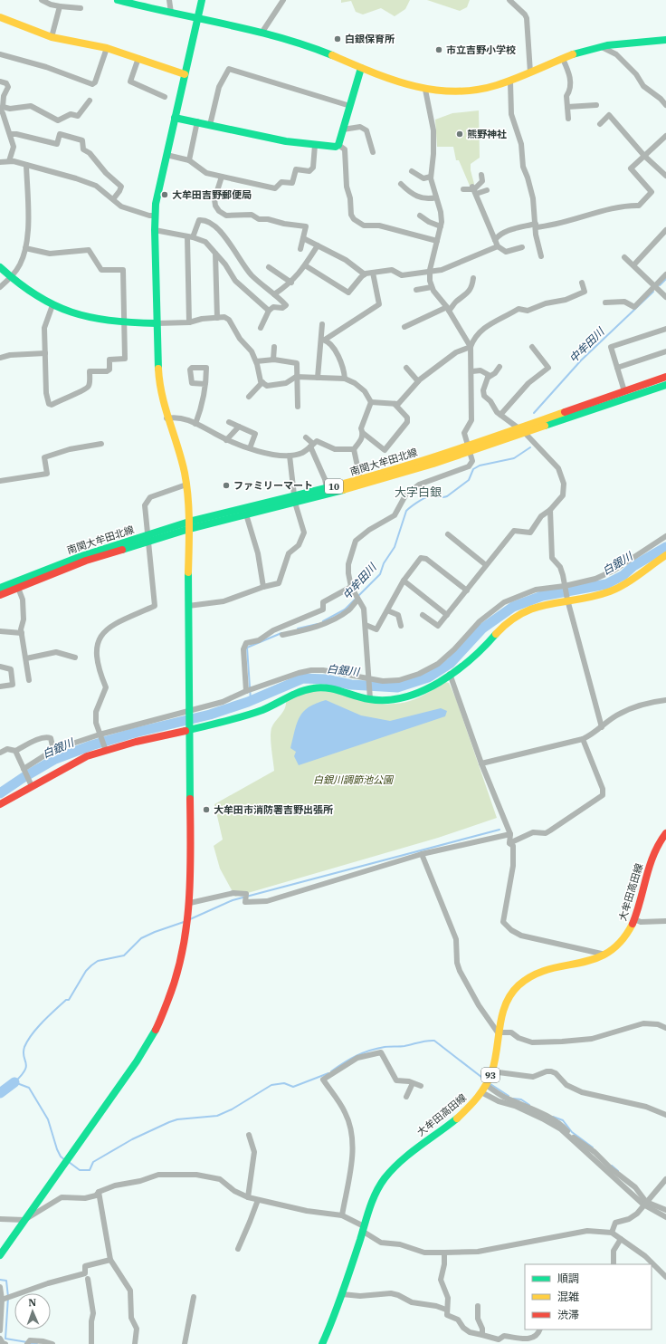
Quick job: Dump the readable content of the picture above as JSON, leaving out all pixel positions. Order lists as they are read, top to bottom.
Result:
{
  "streets": {
    "street": [
      "南関大牟田北線",
      "10",
      "大牟田高田線",
      "93"
    ]
  },
  "districts": ["大字白銀"],
  "water": ["中牟田川", "白銀川"],
  "parks": ["白銀川調節池公園"],
  "places": [
    "白銀保育所",
    "市立吉野小学校",
    "熊野神社",
    "大牟田吉野郵便局",
    "ファミリーマート",
    "大牟田市消防署吉野出張所"
  ],
  "legend": ["順調", "混雑", "渋滞"],
  "north": "top"
}
